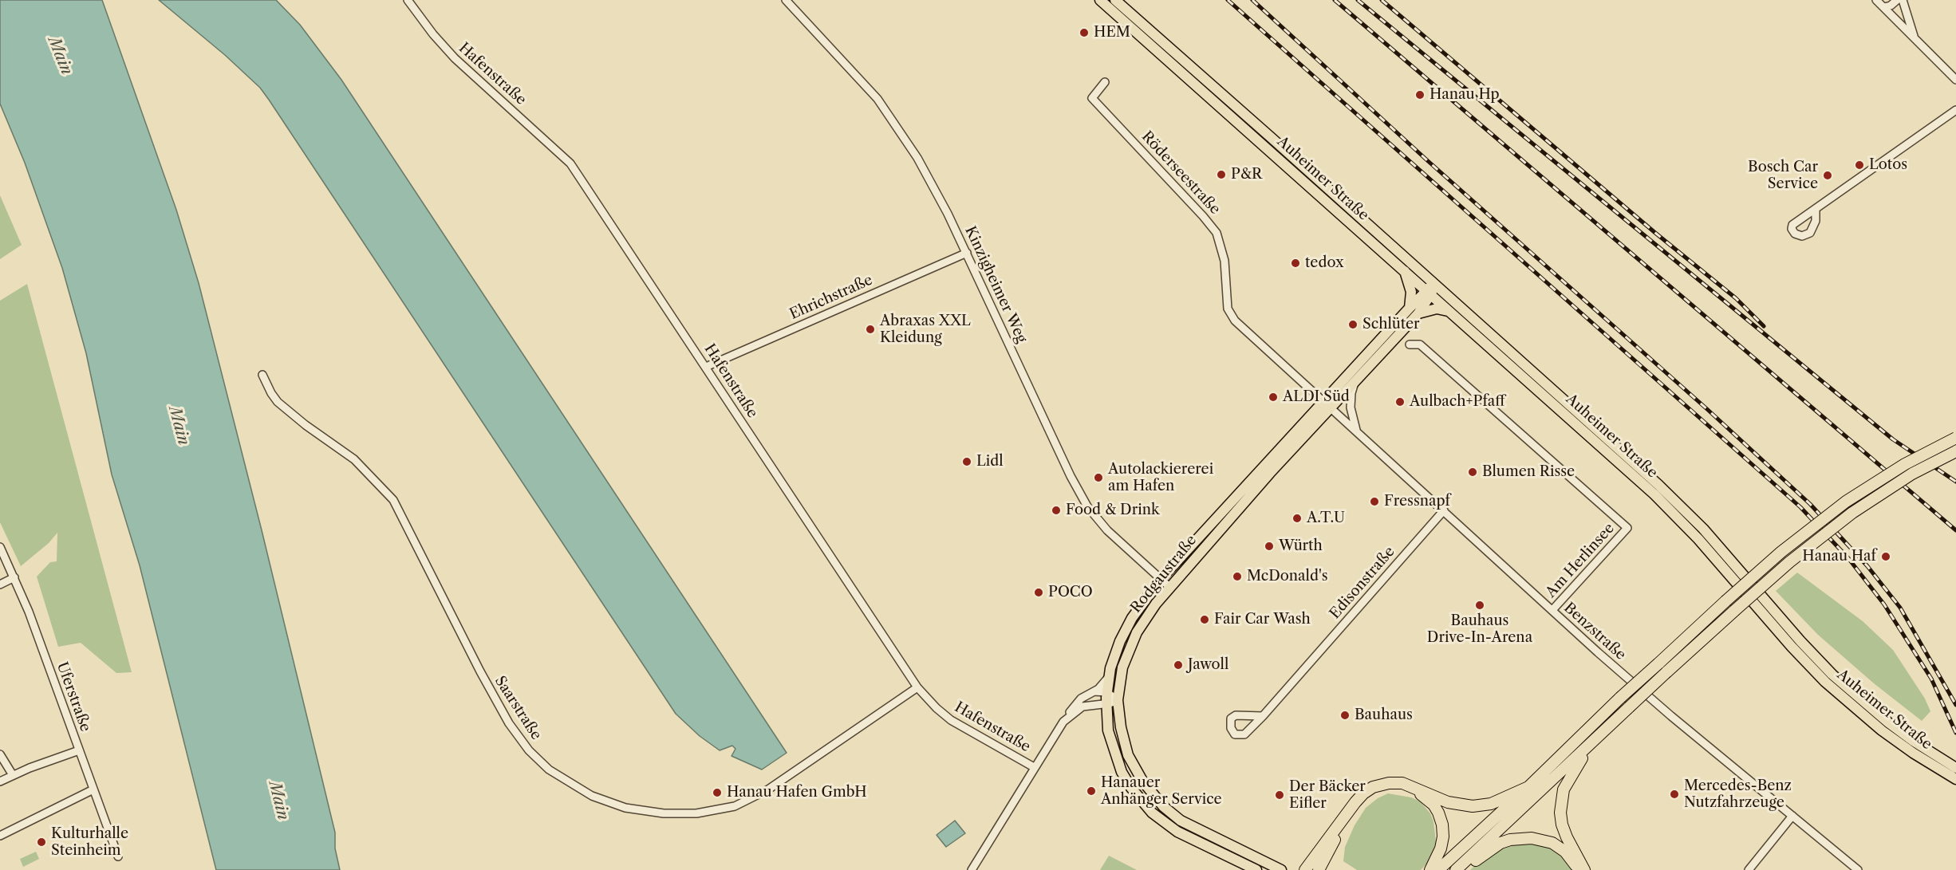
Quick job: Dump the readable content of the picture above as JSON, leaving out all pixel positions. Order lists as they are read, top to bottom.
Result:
{
  "streets": {
    "main road": ["Auheimer Straße", "Rodgaustraße"],
    "street": [
      "Hafenstraße",
      "Röderseestraße",
      "Kinzigheimer Weg",
      "Ehrichstraße",
      "Am Herlinsee",
      "Edisonstraße",
      "Benzstraße",
      "Uferstraße",
      "Saarstraße"
    ]
  },
  "crossings": [
    ["Hafenstraße", "Ehrichstraße"],
    ["Hafenstraße", "Saarstraße"],
    ["Röderseestraße", "Rodgaustraße"],
    ["Röderseestraße", "Benzstraße"],
    ["Auheimer Straße", "Rodgaustraße"],
    ["Kinzigheimer Weg", "Ehrichstraße"],
    ["Kinzigheimer Weg", "Rodgaustraße"],
    ["Am Herlinsee", "Benzstraße"],
    ["Rodgaustraße", "Benzstraße"],
    ["Edisonstraße", "Benzstraße"]
  ],
  "water": ["Main"],
  "places": [
    "HEM",
    "Hanau Hp",
    "Lotos",
    "P&R",
    "Bosch Car Service",
    "tedox",
    "Schlüter",
    "Abraxas XXL Kleidung",
    "ALDI Süd",
    "Aulbach+Pfaff",
    "Lidl",
    "Blumen Risse",
    "Autolackiererei am Hafen",
    "Fressnapf",
    "Food & Drink",
    "A.T.U",
    "Würth",
    "Hanau Haf",
    "McDonald's",
    "POCO",
    "Bauhaus Drive-In-Arena",
    "Fair Car Wash",
    "Jawoll",
    "Bauhaus",
    "Hanauer Anhänger Service",
    "Hanau Hafen GmbH",
    "Mercedes-Benz Nutzfahrzeuge",
    "Der Bäcker Eifler",
    "Kulturhalle Steinheim"
  ]
}
